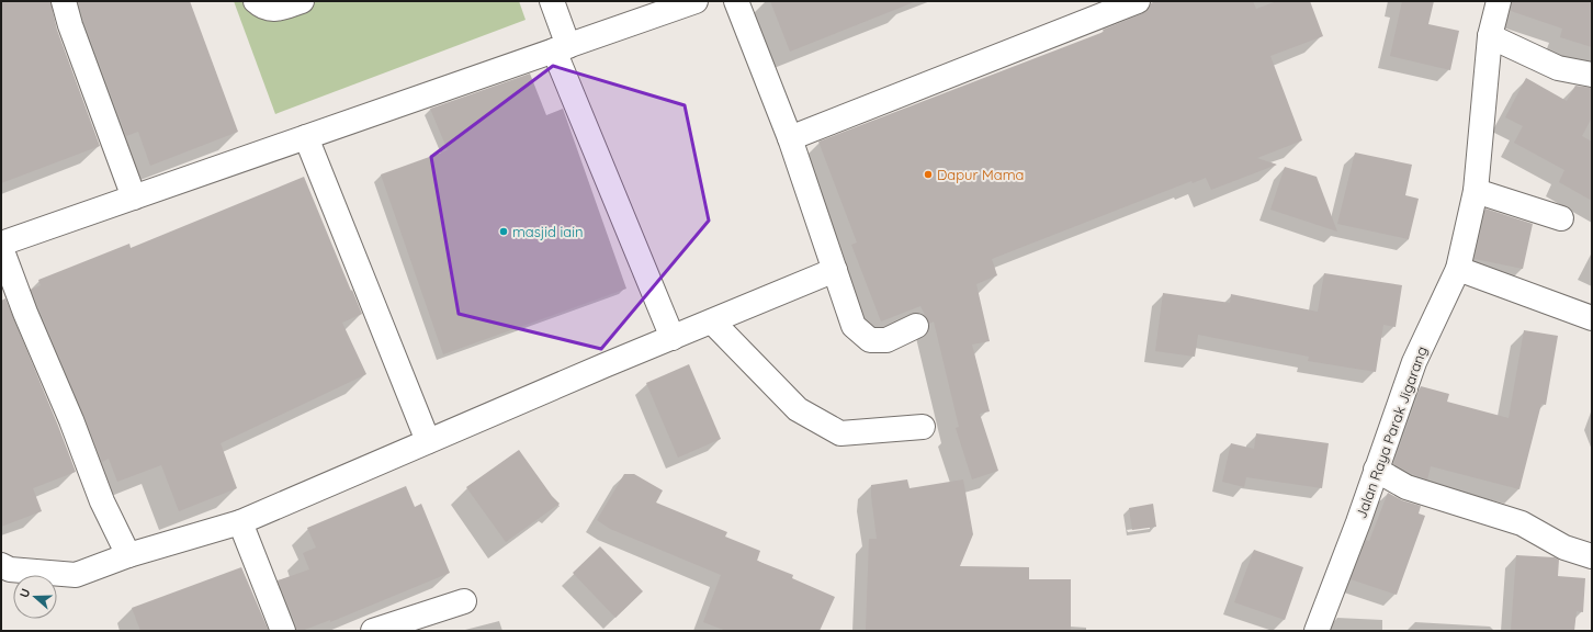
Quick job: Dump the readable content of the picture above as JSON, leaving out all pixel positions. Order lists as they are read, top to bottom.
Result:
{
  "streets": {
    "street": ["Jalan Raya Parak Jigarang"]
  },
  "places": ["Dapur Mama", "masjid iain"],
  "north": "left"
}
